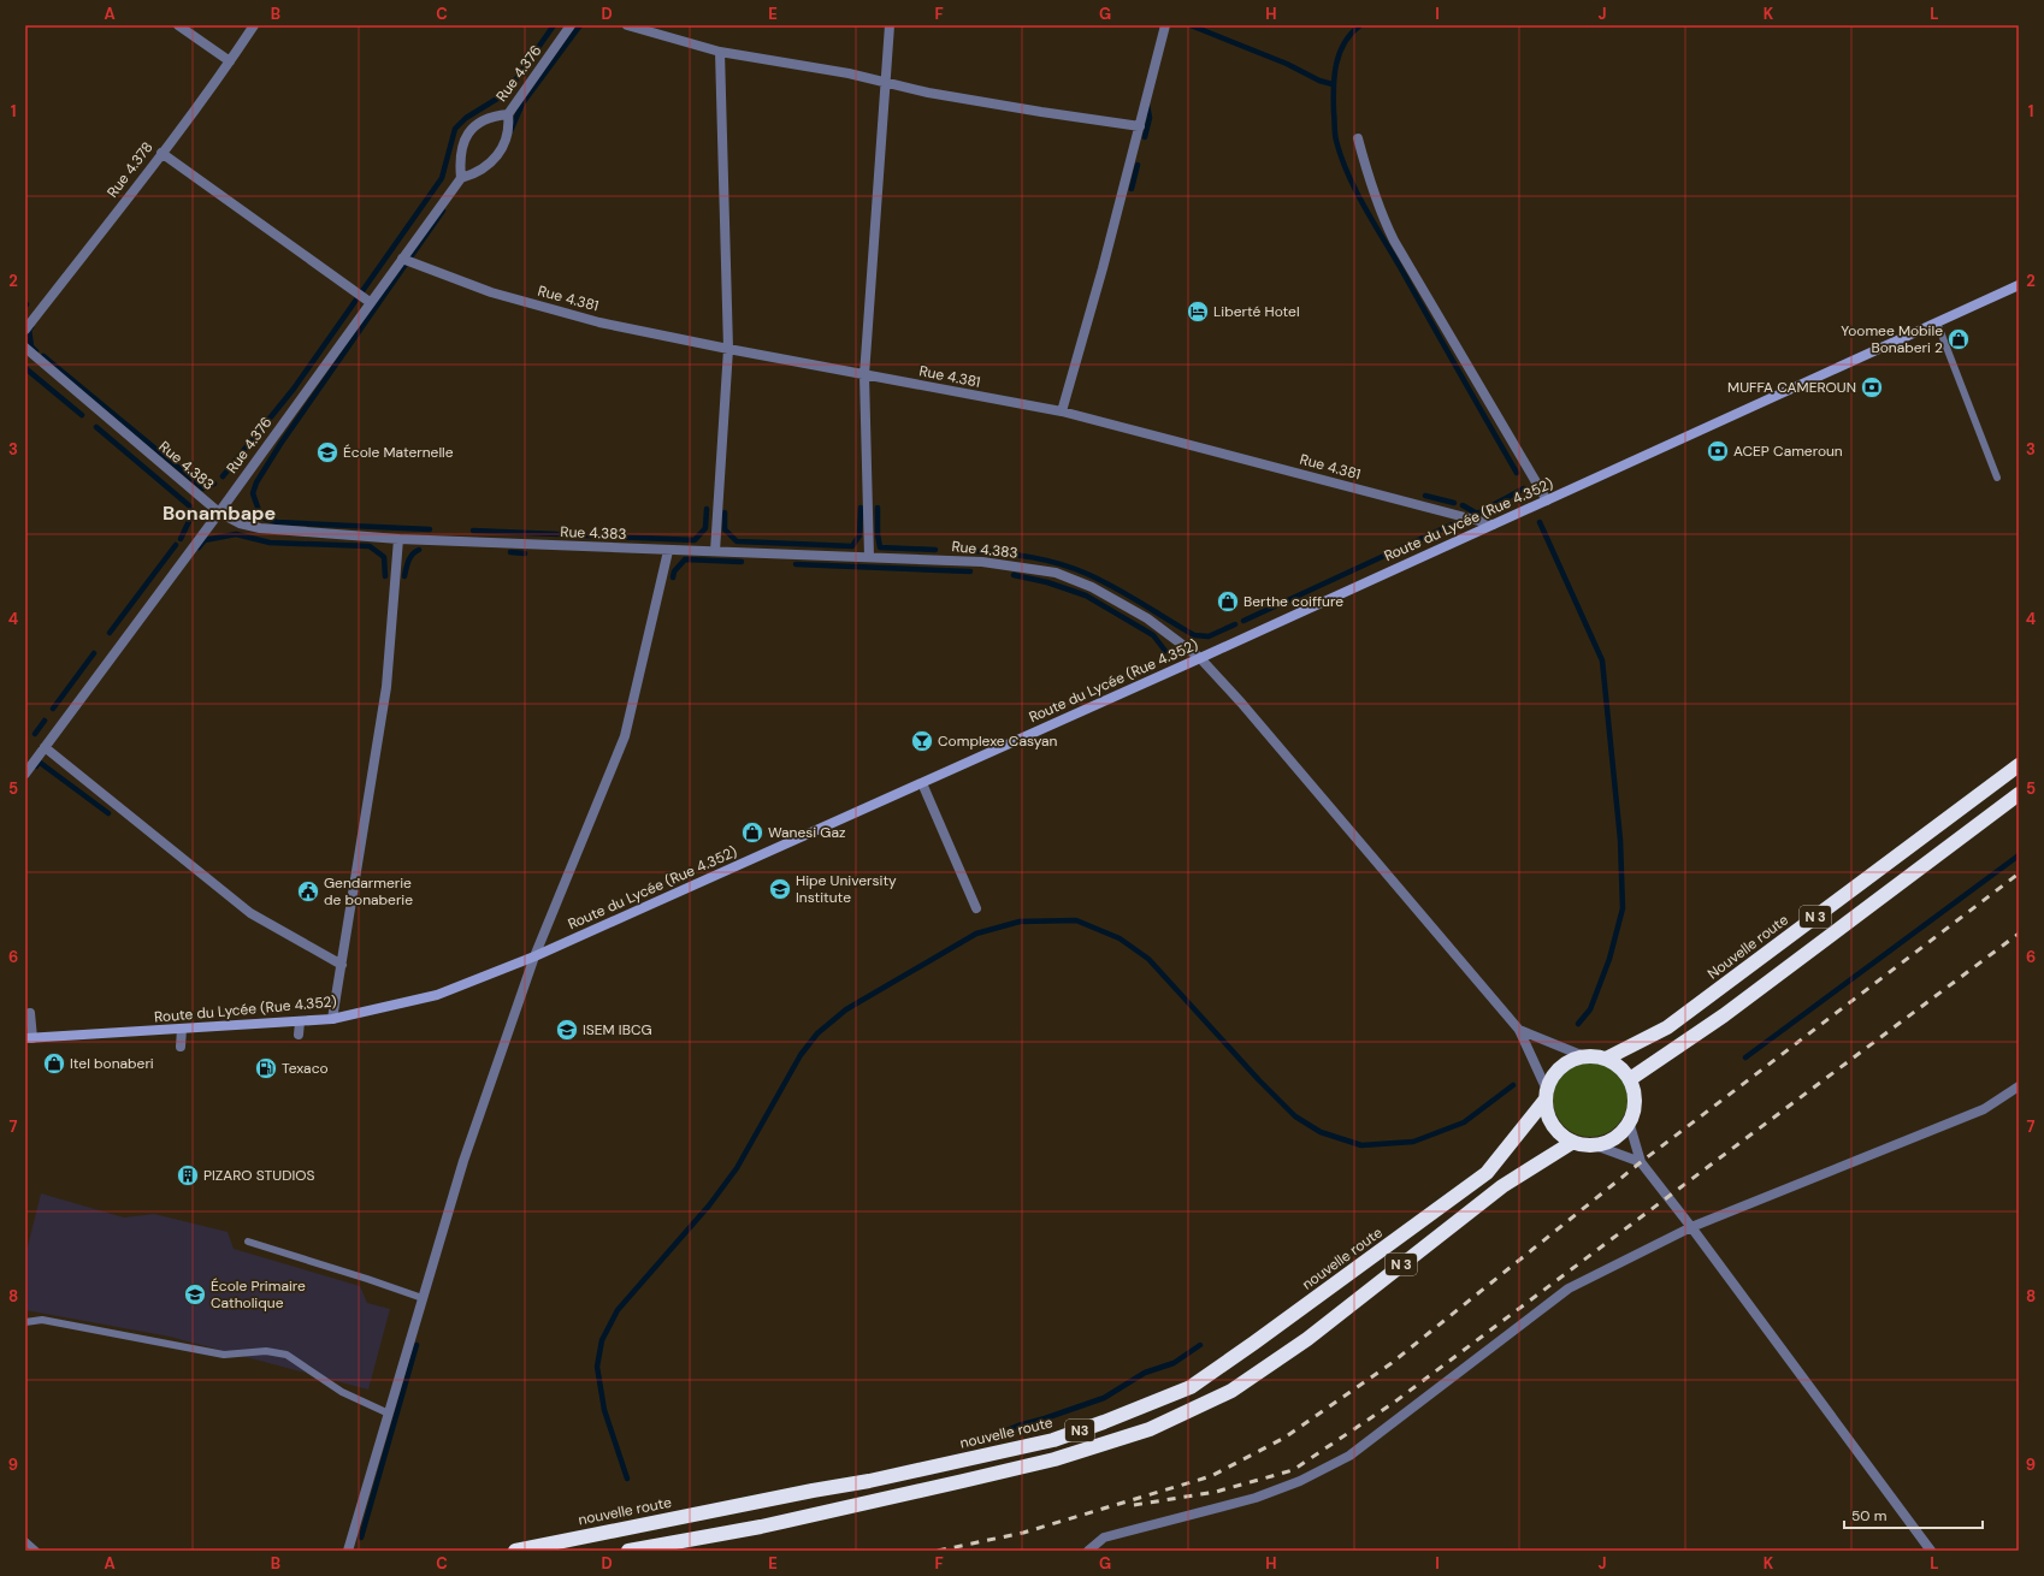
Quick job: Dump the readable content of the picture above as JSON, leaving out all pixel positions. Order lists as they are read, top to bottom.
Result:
{
  "streets": {
    "highway": [
      "N 3",
      "Nouvelle route",
      "nouvelle route",
      "N3"
    ],
    "main road": ["Route du Lycée (Rue 4.352)"],
    "street": [
      "Rue 4.376",
      "Rue 4.378",
      "Rue 4.381",
      "Rue 4.383"
    ]
  },
  "crossings": [
    ["Rue 4.376", "Rue 4.381"],
    ["Rue 4.376", "Rue 4.383"],
    ["Rue 4.381", "Route du Lycée (Rue 4.352)"],
    ["Rue 4.383", "Route du Lycée (Rue 4.352)"],
    ["N 3", "Nouvelle route"],
    ["N 3", "nouvelle route"],
    ["N 3", "N3"],
    ["Nouvelle route", "nouvelle route"]
  ],
  "districts": ["Bonambape"],
  "places": {
    "hotel": ["Liberté Hotel"],
    "shop": [
      "Yoomee Mobile Bonaberi 2",
      "Berthe coiffure",
      "Wanesi Gaz",
      "Itel bonaberi"
    ],
    "bank": ["MUFFA CAMEROUN", "ACEP Cameroun"],
    "school or university": [
      "École Maternelle",
      "Hipe University Institute",
      "ISEM IBCG",
      "École Primaire Catholique"
    ],
    "bar": ["Complexe Casyan"],
    "public building": ["Gendarmerie de bonaberie"],
    "fuel station": ["Texaco"],
    "building": ["PIZARO STUDIOS"]
  },
  "scale_bar": "50 m",
  "grid": {
    "columns": [
      "A",
      "B",
      "C",
      "D",
      "E",
      "F",
      "G",
      "H",
      "I",
      "J",
      "K",
      "L"
    ],
    "rows": [
      "1",
      "2",
      "3",
      "4",
      "5",
      "6",
      "7",
      "8",
      "9"
    ]
  }
}
